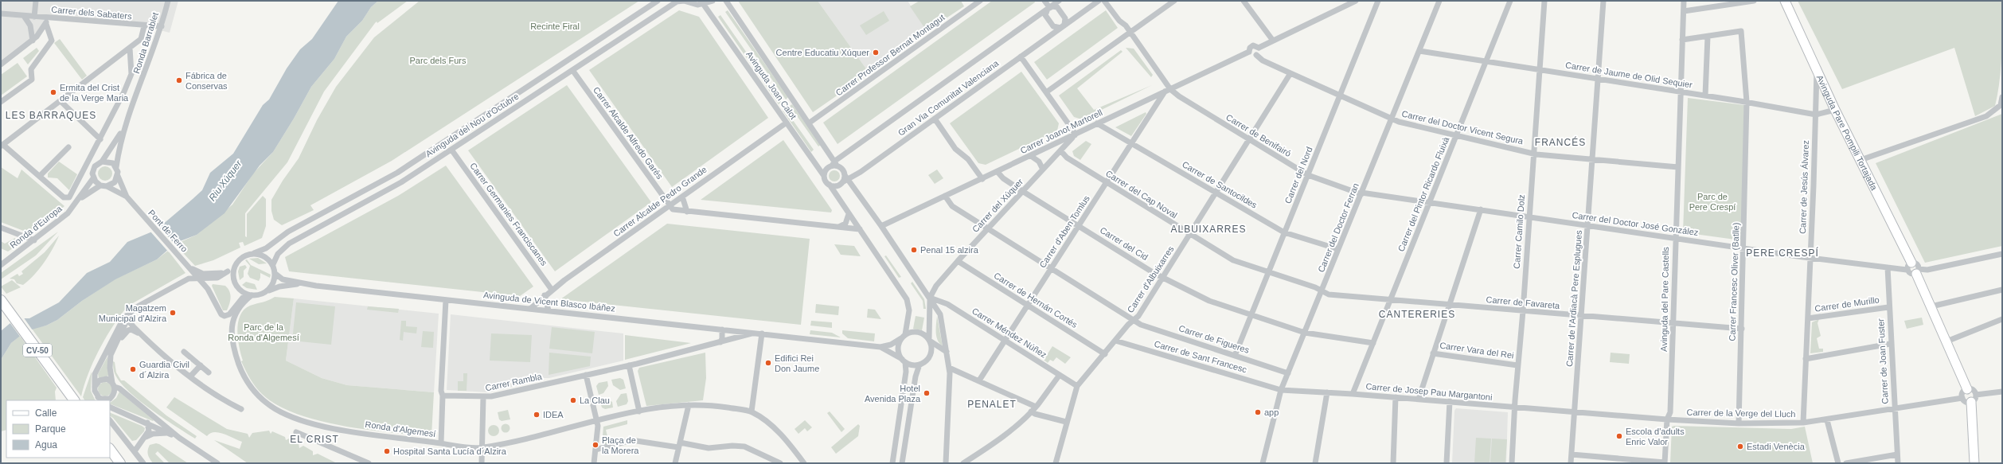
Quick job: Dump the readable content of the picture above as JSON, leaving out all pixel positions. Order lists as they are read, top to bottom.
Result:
{
  "streets": {
    "main road": ["CV-50"],
    "street": [
      "Carrer dels Sabaters",
      "Ronda Barrablet",
      "Carrer Professor Bernat Montagut",
      "Carrer de Jaume de Olid Sequier",
      "Avinguda Joan Calot",
      "Gran Via Comunitat Valenciana",
      "Avinguda del Nou d'Octubre",
      "Carrer del Doctor Vicent Segura",
      "Carrer Joanot Martorell",
      "Avinguda Pare Pompili Tortajada",
      "Carrer Alcalde Alfredo Garés",
      "Carrer de Benifairó",
      "Carrer del Nord",
      "Carrer de Santocildes",
      "Carrer de Jesús Álvarez",
      "Carrer del Cap Noval",
      "Carrer del Pintor Ricardo Fluixà",
      "Carrer Alcalde Pedro Grande",
      "Carrer del Xúquer",
      "Carrer Germanies Franciscanes",
      "Carrer del Doctor José González",
      "Ronda d'Europa",
      "Carrer del Doctor Ferran",
      "Pont de Ferro",
      "Carrer d'Aben Tomlus",
      "Carrer Camilo Dolz",
      "Carrer del Cid",
      "Carrer d'Albuixarres",
      "Carrer Francesc Oliver (Batlle)",
      "Carrer de l'Ardiacà Pere Esplugues",
      "Avinguda del Pare Castells",
      "Carrer de Hernán Cortés",
      "Avinguda de Vicent Blasco Ibáñez",
      "Carrer de Favareta",
      "Carrer de Murillo",
      "Carrer Méndez Núñez",
      "Carrer de Figueres",
      "Carrer Vara del Rei",
      "Carrer de Sant Francesc",
      "Carrer de Joan Fuster",
      "Carrer Rambla",
      "Carrer de Josep Pau Margantoni",
      "Carrer de la Verge del Lluch",
      "Ronda d'Algemesí"
    ]
  },
  "crossings": [
    ["Carrer dels Sabaters", "Ronda Barrablet"],
    ["Carrer Professor Bernat Montagut", "Avinguda Joan Calot"],
    ["Carrer de Jaume de Olid Sequier", "Avinguda Pare Pompili Tortajada"],
    ["Carrer de Jaume de Olid Sequier", "Carrer de Jesús Álvarez"],
    ["Carrer de Jaume de Olid Sequier", "Carrer del Pintor Ricardo Fluixà"],
    ["Carrer de Jaume de Olid Sequier", "Carrer del Doctor Ferran"],
    ["Carrer de Jaume de Olid Sequier", "Carrer Camilo Dolz"],
    ["Carrer de Jaume de Olid Sequier", "Carrer Francesc Oliver (Batlle)"],
    ["Carrer de Jaume de Olid Sequier", "Carrer de l'Ardiacà Pere Esplugues"],
    ["Carrer de Jaume de Olid Sequier", "Avinguda del Pare Castells"],
    ["Avinguda Joan Calot", "Gran Via Comunitat Valenciana"],
    ["Avinguda Joan Calot", "Carrer Alcalde Pedro Grande"],
    ["Avinguda del Nou d'Octubre", "Carrer Alcalde Alfredo Garés"],
    ["Avinguda del Nou d'Octubre", "Carrer Germanies Franciscanes"],
    ["Avinguda del Nou d'Octubre", "Avinguda de Vicent Blasco Ibáñez"],
    ["Avinguda del Nou d'Octubre", "Ronda d'Algemesí"],
    ["Carrer del Doctor Vicent Segura", "Carrer Joanot Martorell"],
    ["Carrer del Doctor Vicent Segura", "Carrer del Nord"],
    ["Carrer del Doctor Vicent Segura", "Carrer del Pintor Ricardo Fluixà"],
    ["Carrer del Doctor Vicent Segura", "Carrer del Doctor Ferran"],
    ["Carrer del Doctor Vicent Segura", "Carrer Camilo Dolz"],
    ["Carrer del Doctor Vicent Segura", "Carrer d'Albuixarres"],
    ["Carrer del Doctor Vicent Segura", "Carrer de l'Ardiacà Pere Esplugues"],
    ["Carrer del Doctor Vicent Segura", "Avinguda del Pare Castells"],
    ["Carrer Joanot Martorell", "Carrer de Benifairó"],
    ["Carrer Joanot Martorell", "Carrer de Santocildes"],
    ["Carrer Joanot Martorell", "Carrer del Xúquer"],
    ["Carrer Joanot Martorell", "Carrer d'Aben Tomlus"],
    ["Carrer Joanot Martorell", "Carrer del Cid"],
    ["Carrer Joanot Martorell", "Carrer de Figueres"],
    ["Avinguda Pare Pompili Tortajada", "Carrer de Jesús Álvarez"],
    ["Avinguda Pare Pompili Tortajada", "Carrer del Doctor José González"],
    ["Carrer Alcalde Alfredo Garés", "Carrer Alcalde Pedro Grande"],
    ["Carrer de Benifairó", "Carrer del Nord"],
    ["Carrer de Benifairó", "Carrer del Doctor José González"],
    ["Carrer de Benifairó", "Carrer del Doctor Ferran"],
    ["Carrer de Benifairó", "Carrer d'Albuixarres"],
    ["Carrer del Nord", "Carrer de Santocildes"],
    ["Carrer del Nord", "Carrer del Cap Noval"],
    ["Carrer del Nord", "Carrer del Cid"],
    ["Carrer del Nord", "Carrer de Figueres"],
    ["Carrer de Santocildes", "Carrer del Doctor Ferran"],
    ["Carrer de Santocildes", "Carrer d'Aben Tomlus"],
    ["Carrer de Santocildes", "Carrer d'Albuixarres"],
    ["Carrer de Jesús Álvarez", "Carrer del Doctor José González"],
    ["Carrer de Jesús Álvarez", "Carrer de Murillo"],
    ["Carrer de Jesús Álvarez", "Carrer de la Verge del Lluch"],
    ["Carrer del Cap Noval", "Carrer del Xúquer"],
    ["Carrer del Cap Noval", "Carrer del Doctor Ferran"],
    ["Carrer del Cap Noval", "Carrer d'Aben Tomlus"],
    ["Carrer del Cap Noval", "Carrer d'Albuixarres"],
    ["Carrer del Cap Noval", "Carrer de Favareta"],
    ["Carrer del Pintor Ricardo Fluixà", "Carrer del Doctor José González"],
    ["Carrer del Pintor Ricardo Fluixà", "Carrer del Cid"],
    ["Carrer del Pintor Ricardo Fluixà", "Carrer de Favareta"],
    ["Carrer del Pintor Ricardo Fluixà", "Carrer de Josep Pau Margantoni"],
    ["Carrer Alcalde Pedro Grande", "Carrer Germanies Franciscanes"],
    ["Carrer Alcalde Pedro Grande", "Avinguda de Vicent Blasco Ibáñez"],
    ["Carrer del Xúquer", "Carrer del Cid"],
    ["Carrer del Xúquer", "Carrer de Hernán Cortés"],
    ["Carrer del Xúquer", "Carrer Méndez Núñez"],
    ["Carrer del Xúquer", "Carrer de Figueres"],
    ["Carrer del Doctor José González", "Carrer del Doctor Ferran"],
    ["Carrer del Doctor José González", "Carrer Camilo Dolz"],
    ["Carrer del Doctor José González", "Carrer Francesc Oliver (Batlle)"],
    ["Carrer del Doctor José González", "Carrer de l'Ardiacà Pere Esplugues"],
    ["Carrer del Doctor José González", "Avinguda del Pare Castells"],
    ["Carrer del Doctor José González", "Carrer de Joan Fuster"],
    ["Carrer del Doctor Ferran", "Carrer del Cid"],
    ["Carrer del Doctor Ferran", "Carrer de Favareta"],
    ["Carrer del Doctor Ferran", "Carrer de Figueres"],
    ["Carrer del Doctor Ferran", "Carrer de Sant Francesc"],
    ["Carrer del Doctor Ferran", "Carrer de Josep Pau Margantoni"],
    ["Carrer d'Aben Tomlus", "Carrer del Cid"],
    ["Carrer d'Aben Tomlus", "Carrer de Hernán Cortés"],
    ["Carrer d'Aben Tomlus", "Carrer Méndez Núñez"],
    ["Carrer d'Aben Tomlus", "Carrer de Figueres"],
    ["Carrer Camilo Dolz", "Carrer de Favareta"],
    ["Carrer Camilo Dolz", "Carrer Vara del Rei"],
    ["Carrer Camilo Dolz", "Carrer de Josep Pau Margantoni"],
    ["Carrer del Cid", "Carrer d'Albuixarres"],
    ["Carrer d'Albuixarres", "Carrer de Hernán Cortés"],
    ["Carrer d'Albuixarres", "Carrer Méndez Núñez"],
    ["Carrer d'Albuixarres", "Carrer de Figueres"],
    ["Carrer d'Albuixarres", "Carrer de Sant Francesc"],
    ["Carrer Francesc Oliver (Batlle)", "Carrer de Favareta"],
    ["Carrer Francesc Oliver (Batlle)", "Carrer de la Verge del Lluch"],
    ["Carrer de l'Ardiacà Pere Esplugues", "Carrer de Favareta"],
    ["Carrer de l'Ardiacà Pere Esplugues", "Carrer de Josep Pau Margantoni"],
    ["Carrer de l'Ardiacà Pere Esplugues", "Carrer de la Verge del Lluch"],
    ["Avinguda del Pare Castells", "Carrer de Favareta"],
    ["Avinguda del Pare Castells", "Carrer de la Verge del Lluch"],
    ["Avinguda de Vicent Blasco Ibáñez", "Ronda d'Algemesí"],
    ["Carrer de Murillo", "Carrer de Joan Fuster"],
    ["Carrer de Sant Francesc", "Carrer de Josep Pau Margantoni"],
    ["Carrer de Joan Fuster", "Carrer de la Verge del Lluch"],
    ["Carrer de Josep Pau Margantoni", "Carrer de la Verge del Lluch"]
  ],
  "districts": [
    "LES BARRAQUES",
    "FRANCÉS",
    "ALBUIXARRES",
    "PERE CRESPÍ",
    "CANTERERIES",
    "PENALET",
    "EL CRIST"
  ],
  "water": ["Riu Xúquer"],
  "parks": [
    "Recinte Firal",
    "Parc dels Furs",
    "Parc de Pere Crespí",
    "Parc de la Ronda d'Algemesí"
  ],
  "places": [
    "Centre Educatiu Xúquer",
    "Fábrica de Conservas",
    "Ermita del Crist de la Verge Maria",
    "Penal 15 alzira",
    "Magatzem Municipal d'Alzira",
    "Edifici Rei Don Jaume",
    "Guardia Civil d´Alzira",
    "Hotel Avenida Plaza",
    "La Clau",
    "app",
    "IDEA",
    "Escola d'adults Enric Valor",
    "Plaça de la Morera",
    "Estadi Venècia",
    "Hospital Santa Lucía d´Alzira"
  ],
  "legend": ["Calle", "Parque", "Agua"]
}
